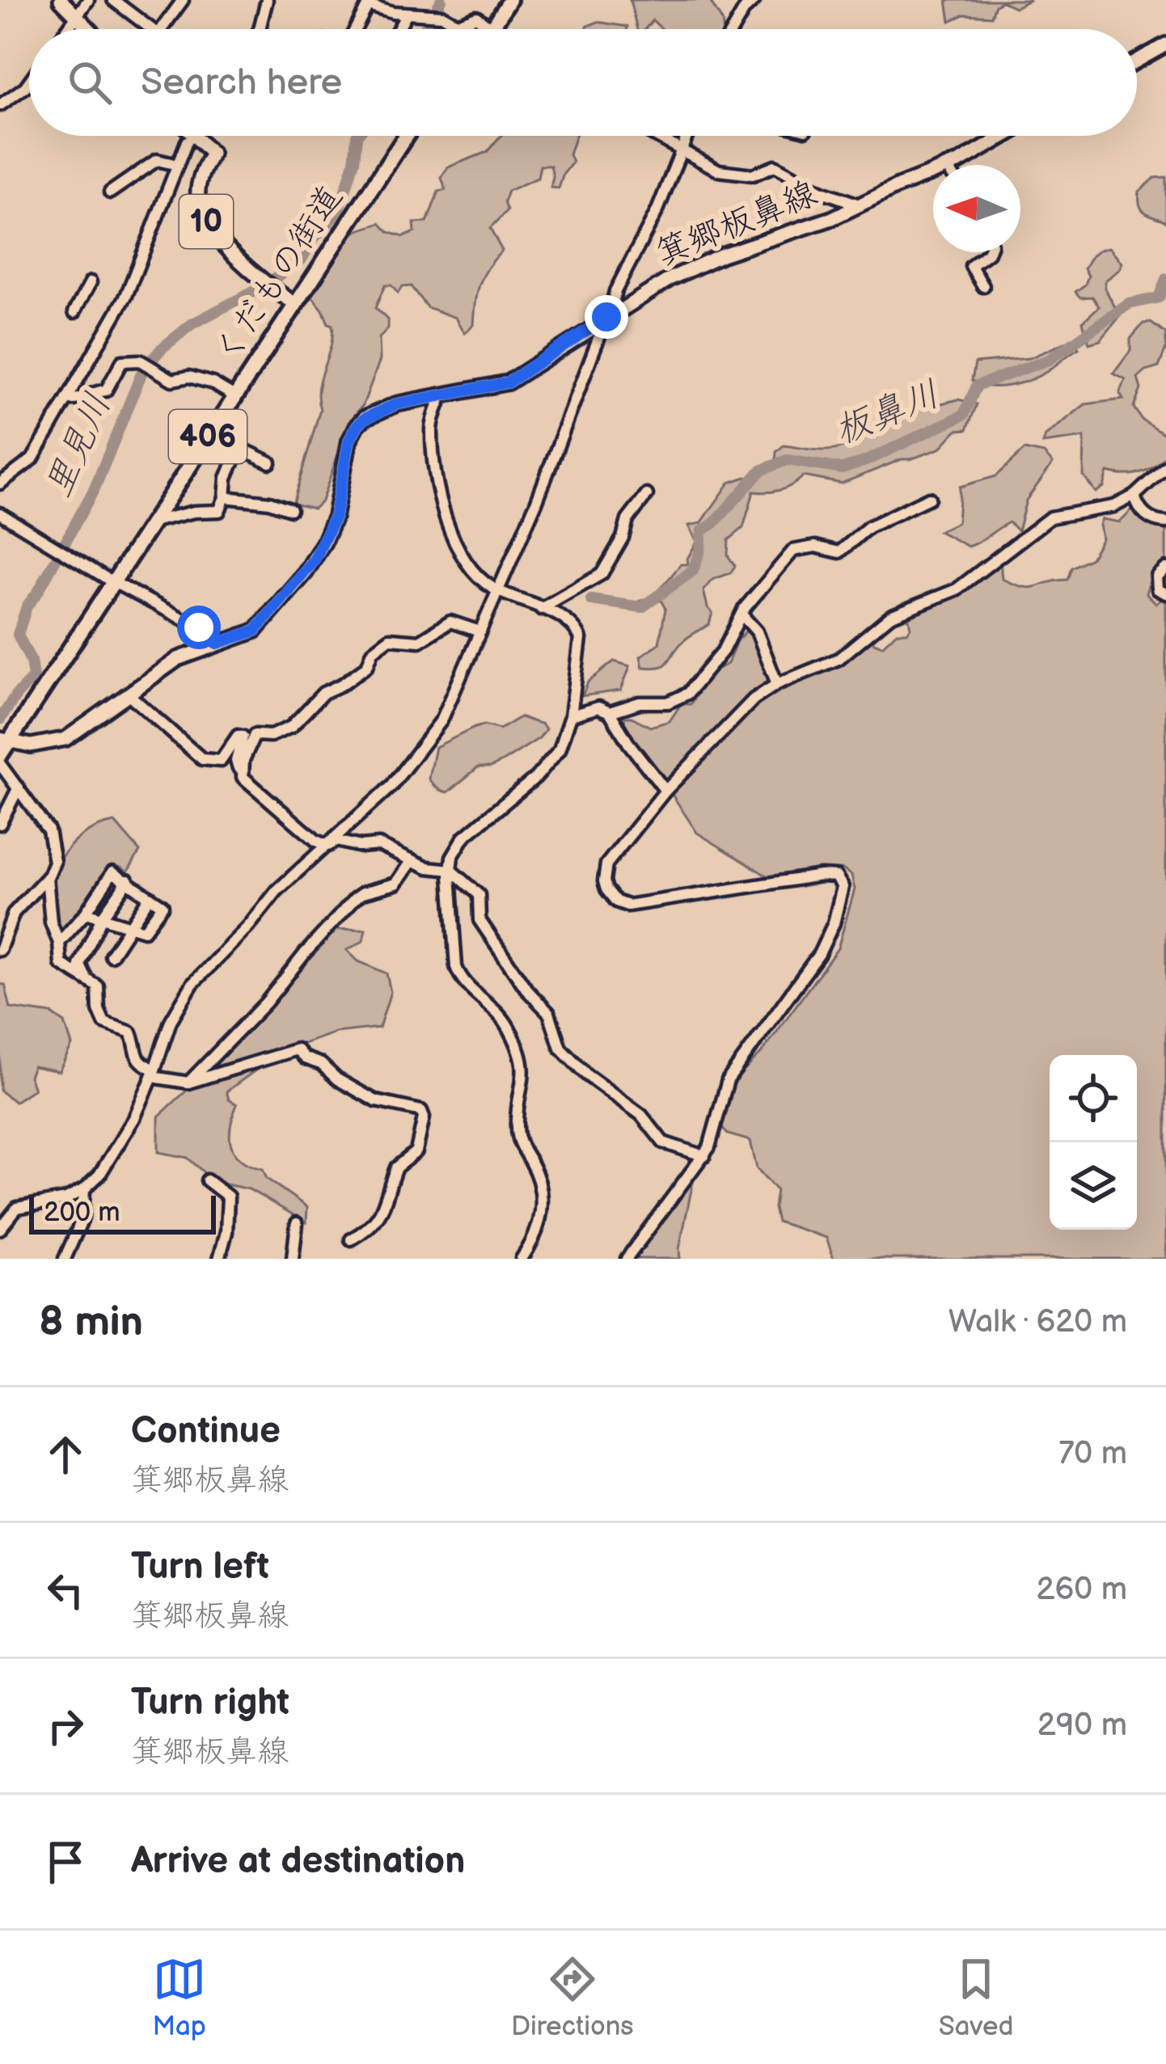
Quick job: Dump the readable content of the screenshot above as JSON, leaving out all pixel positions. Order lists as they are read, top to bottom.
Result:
{
  "streets": {
    "highway": ["くだもの街道", "406"],
    "main road": ["10", "箕郷板鼻線"]
  },
  "crossings": [
    ["10", "くだもの街道"],
    ["箕郷板鼻線", "くだもの街道"]
  ],
  "water": ["板鼻川", "里見川"],
  "scale_bar": "200 m",
  "north": "left",
  "page": {
    "search": "Search here",
    "scale": "200 m",
    "heading": ["8 min", "Walk · 620 m"],
    "list": [
      ["Continue", "箕郷板鼻線", "70 m"],
      ["Turn left", "箕郷板鼻線", "260 m"],
      ["Turn right", "箕郷板鼻線", "290 m"],
      "Arrive at destination"
    ],
    "nav": ["Map", "Directions", "Saved"]
  }
}
